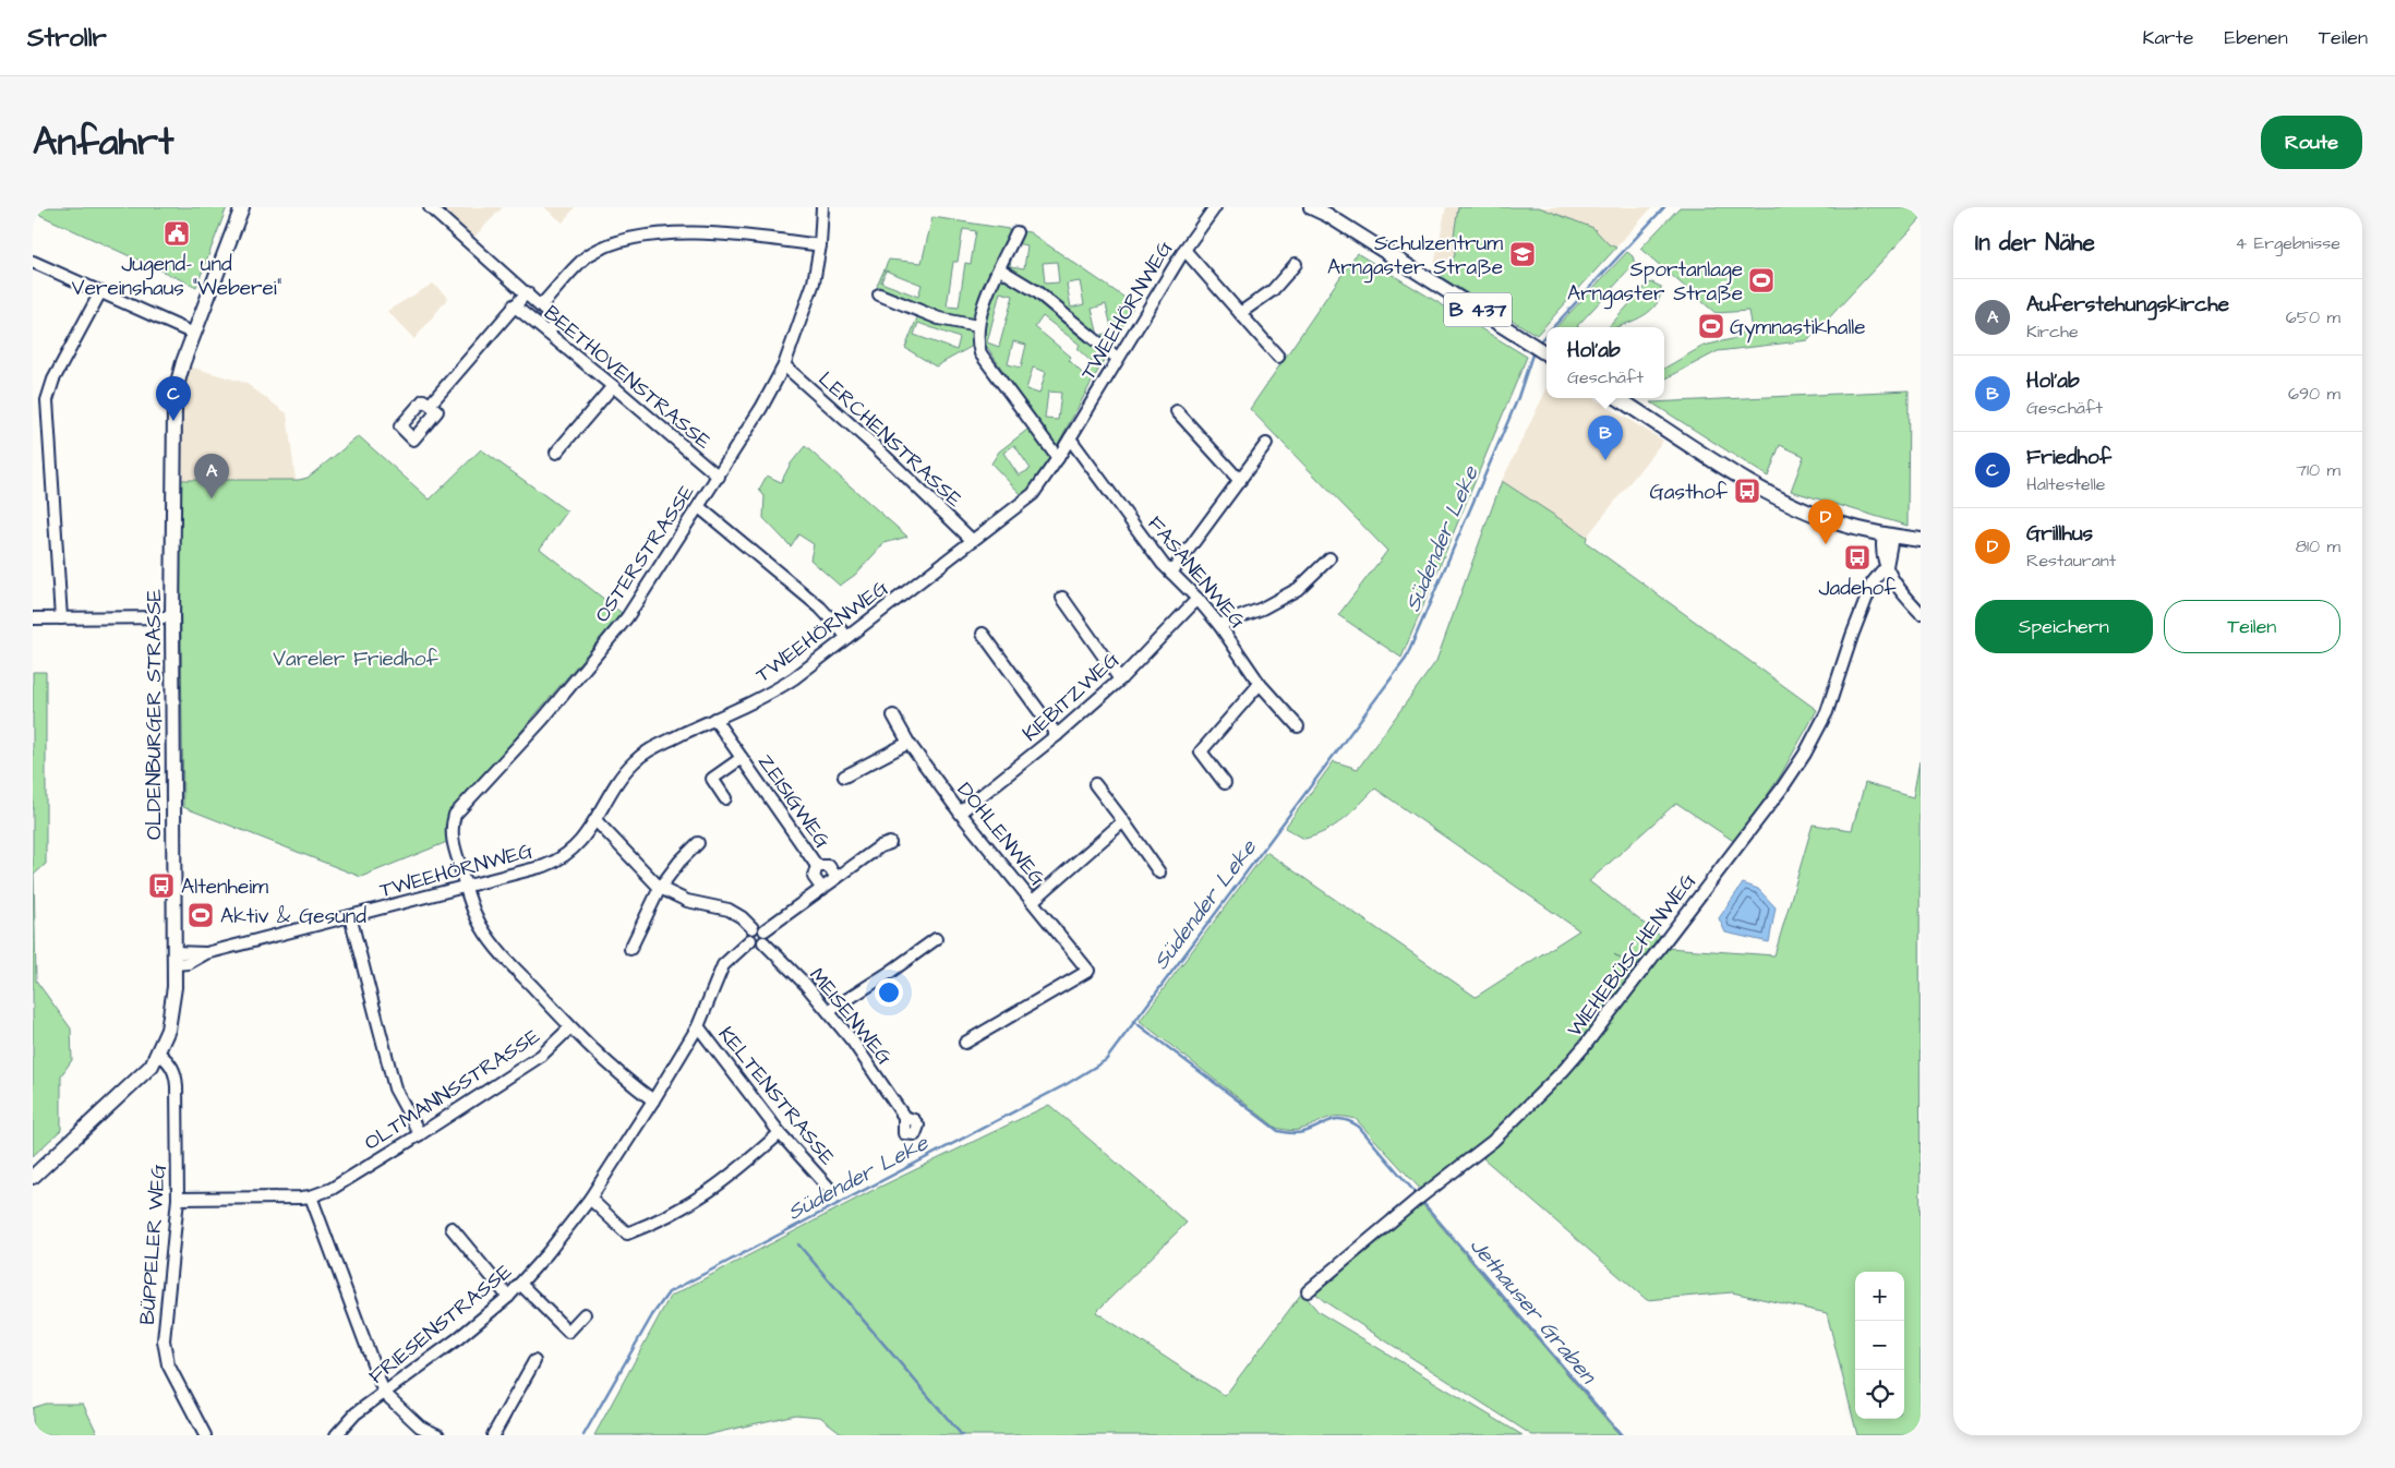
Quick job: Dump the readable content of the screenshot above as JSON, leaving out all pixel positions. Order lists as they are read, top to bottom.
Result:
{
  "streets": {
    "main road": ["B 437", "OLDENBURGER STRASSE"],
    "street": [
      "TWEEHÖRNWEG",
      "BEETHOVENSTRASSE",
      "LERCHENSTRASSE",
      "OSTERSTRASSE",
      "FASANENWEG",
      "KIEBITZWEG",
      "ZEISIGWEG",
      "DOHLENWEG",
      "WIEHEBÜSCHENWEG",
      "MEISENWEG",
      "OLTMANNSSTRASSE",
      "KELTENSTRASSE",
      "BÜPPELER WEG",
      "FRIESENSTRASSE"
    ]
  },
  "crossings": [
    ["TWEEHÖRNWEG", "LERCHENSTRASSE"],
    ["TWEEHÖRNWEG", "OSTERSTRASSE"],
    ["TWEEHÖRNWEG", "FASANENWEG"],
    ["TWEEHÖRNWEG", "OLDENBURGER STRASSE"],
    ["TWEEHÖRNWEG", "ZEISIGWEG"],
    ["TWEEHÖRNWEG", "OLTMANNSSTRASSE"],
    ["BEETHOVENSTRASSE", "OSTERSTRASSE"],
    ["LERCHENSTRASSE", "OSTERSTRASSE"],
    ["OSTERSTRASSE", "OLTMANNSSTRASSE"],
    ["FASANENWEG", "KIEBITZWEG"],
    ["KIEBITZWEG", "DOHLENWEG"],
    ["OLDENBURGER STRASSE", "BÜPPELER WEG"],
    ["MEISENWEG", "FRIESENSTRASSE"],
    ["OLTMANNSSTRASSE", "BÜPPELER WEG"],
    ["KELTENSTRASSE", "FRIESENSTRASSE"]
  ],
  "water": ["Südender Leke", "Jethauser Graben"],
  "parks": ["Vareler Friedhof"],
  "places": {
    "public building": ["Jugend- und Vereinshaus \"Weberei\""],
    "school or university": ["Schulzentrum Arngaster Straße"],
    "sports": ["Sportanlage Arngaster Straße", "Gymnastikhalle", "Aktiv & Gesund"],
    "bus stop": ["Gasthof", "Jadehof", "Altenheim"]
  },
  "page": {
    "header": "Strollr",
    "nav": ["Karte", "Ebenen", "Teilen"],
    "title": "Anfahrt",
    "buttons": [
      "Route",
      ["Speichern", "Teilen"]
    ],
    "heading": ["In der Nähe", "4 Ergebnisse"],
    "list": [
      {
        "mark": "A",
        "name": "Auferstehungskirche",
        "note": "Kirche",
        "value": "650 m"
      },
      {
        "mark": "B",
        "name": "Hol'ab",
        "note": "Geschäft",
        "value": "690 m"
      },
      {
        "mark": "C",
        "name": "Friedhof",
        "note": "Haltestelle",
        "value": "710 m"
      },
      {
        "mark": "D",
        "name": "Grillhus",
        "note": "Restaurant",
        "value": "810 m"
      }
    ],
    "popup": ["Hol'ab", "Geschäft"],
    "pins": [
      "C",
      "B",
      "A",
      "D"
    ],
    "map_buttons": ["+", "−"]
  }
}
